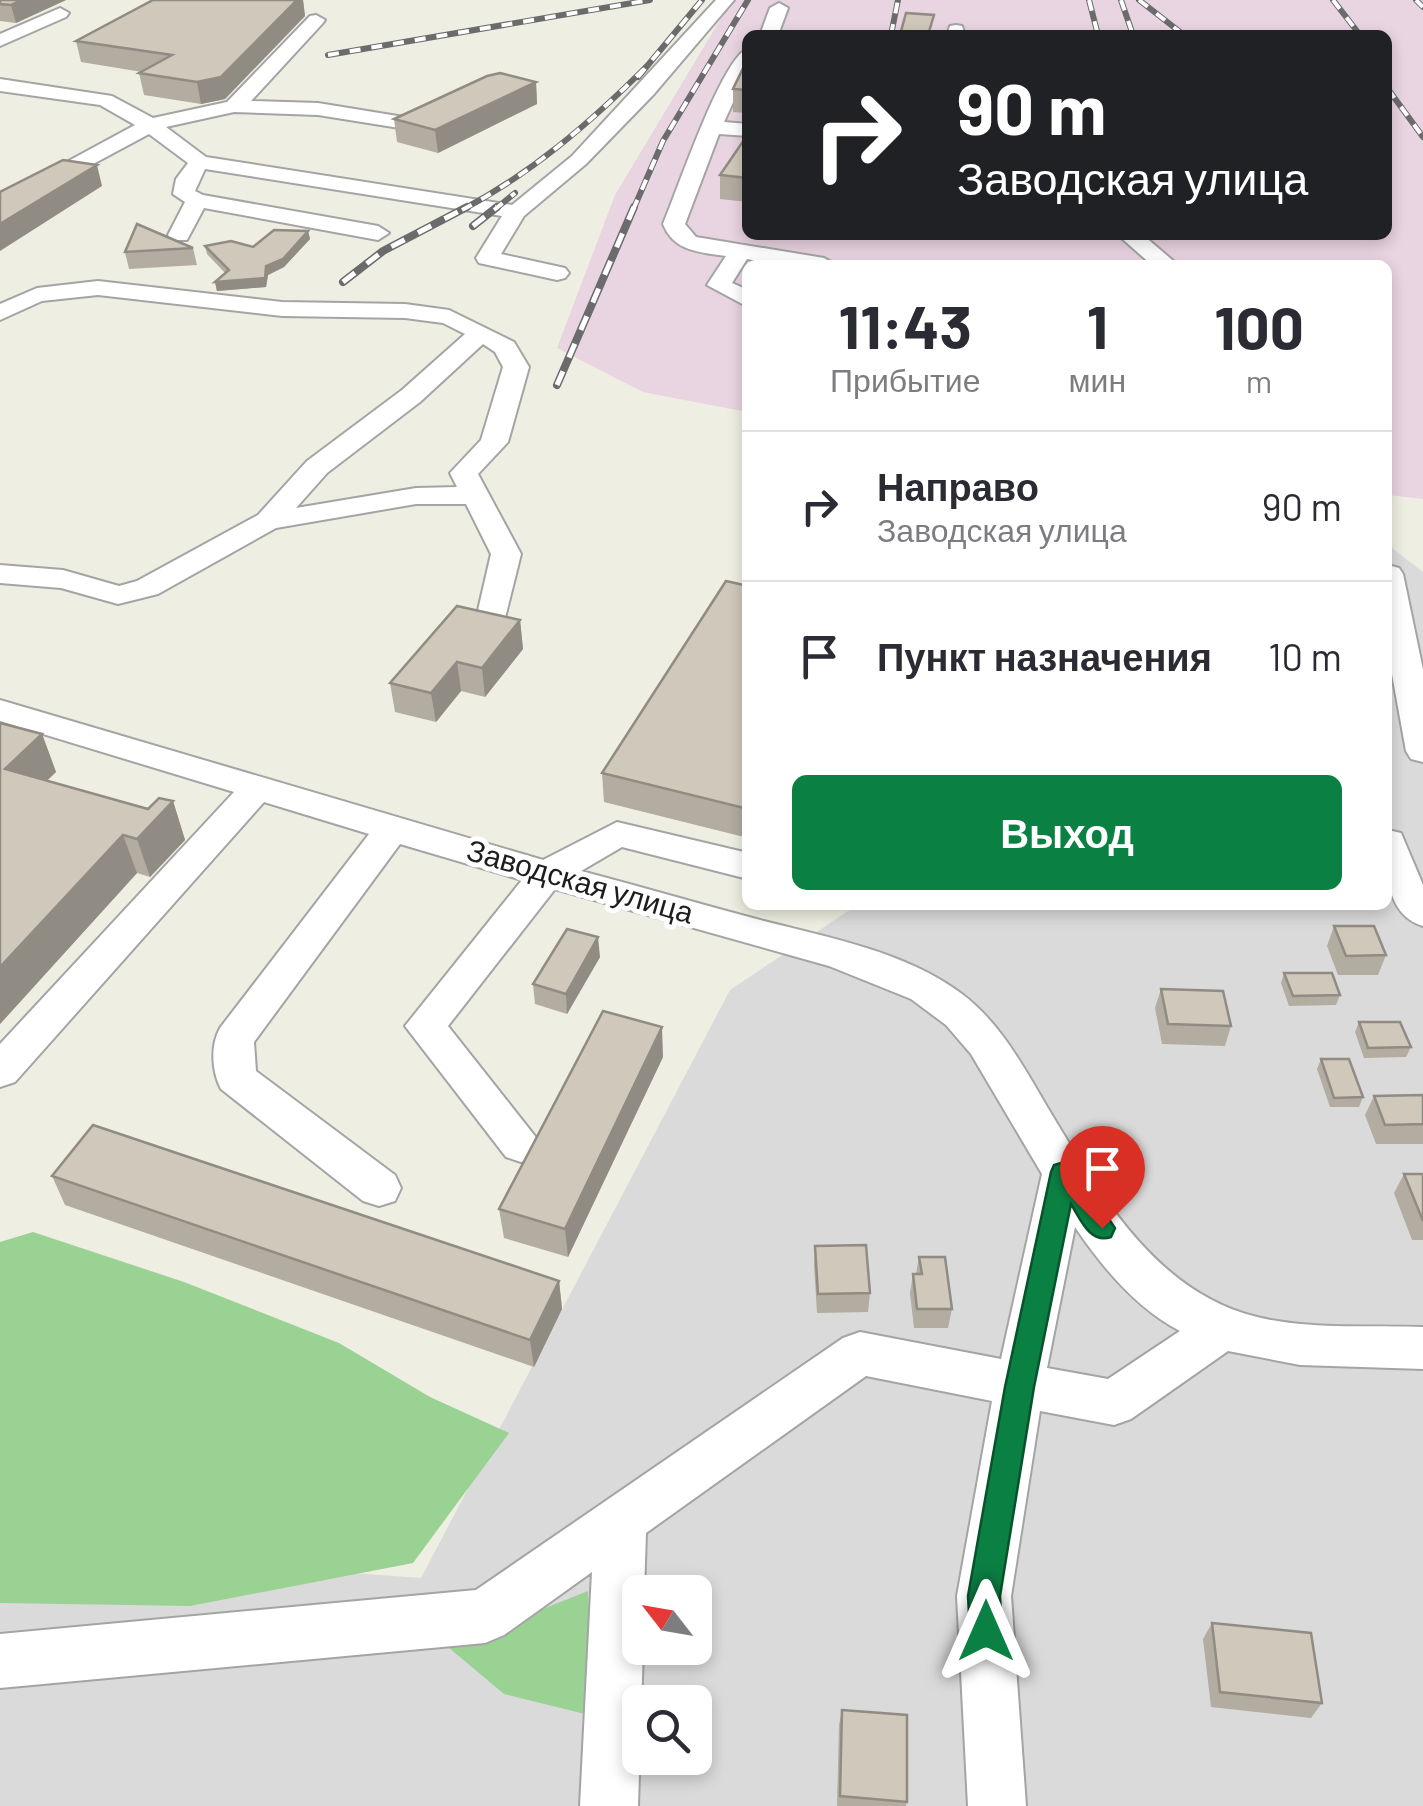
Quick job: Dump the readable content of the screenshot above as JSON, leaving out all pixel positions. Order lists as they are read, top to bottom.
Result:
{
  "streets": {
    "street": ["Заводская улица"]
  },
  "north": "top left",
  "page": {
    "turn": ["90 m", "Заводская улица"],
    "eta": [
      "11:43",
      "Прибытие",
      "1",
      "мин",
      "100",
      "m"
    ],
    "list": [
      {
        "name": "Направо",
        "note": "Заводская улица",
        "value": "90 m"
      },
      {
        "name": "Пункт назначения",
        "value": "10 m"
      }
    ],
    "buttons": "Выход"
  }
}
